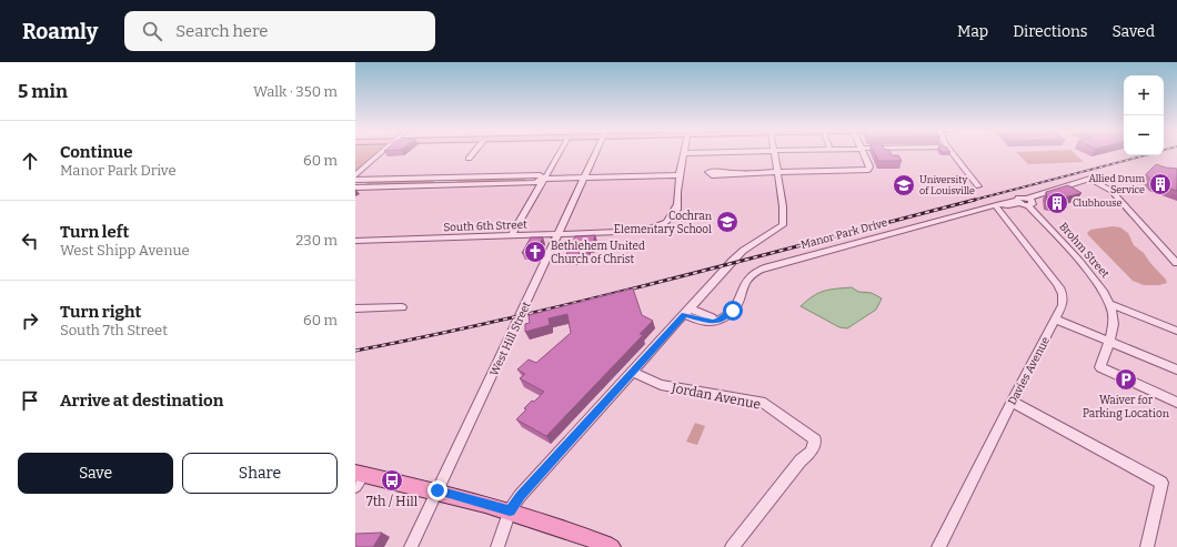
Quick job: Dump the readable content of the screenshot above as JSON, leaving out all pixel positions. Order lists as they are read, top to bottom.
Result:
{
  "streets": {
    "street": [
      "South 6th Street",
      "Manor Park Drive",
      "Brohm Street",
      "West Hill Street",
      "Davies Avenue",
      "Jordan Avenue"
    ]
  },
  "crossings": [
    ["South 6th Street", "West Hill Street"],
    ["Manor Park Drive", "Brohm Street"],
    ["Manor Park Drive", "Davies Avenue"]
  ],
  "places": {
    "building": ["Allied Drum Service", "Clubhouse"],
    "school or university": ["University of Louisville", "Cochran Elementary School"],
    "church": ["Bethlehem United Church of Christ"],
    "parking": ["Waiver for Parking Location"],
    "bus stop": ["7th / Hill"]
  },
  "page": {
    "header": "Roamly",
    "search": "Search here",
    "nav": ["Map", "Directions", "Saved"],
    "heading": ["5 min", "Walk · 350 m"],
    "map_buttons": ["+", "−"],
    "list": [
      ["Continue", "Manor Park Drive", "60 m"],
      ["Turn left", "West Shipp Avenue", "230 m"],
      ["Turn right", "South 7th Street", "60 m"],
      "Arrive at destination"
    ],
    "buttons": ["Save", "Share"]
  }
}
